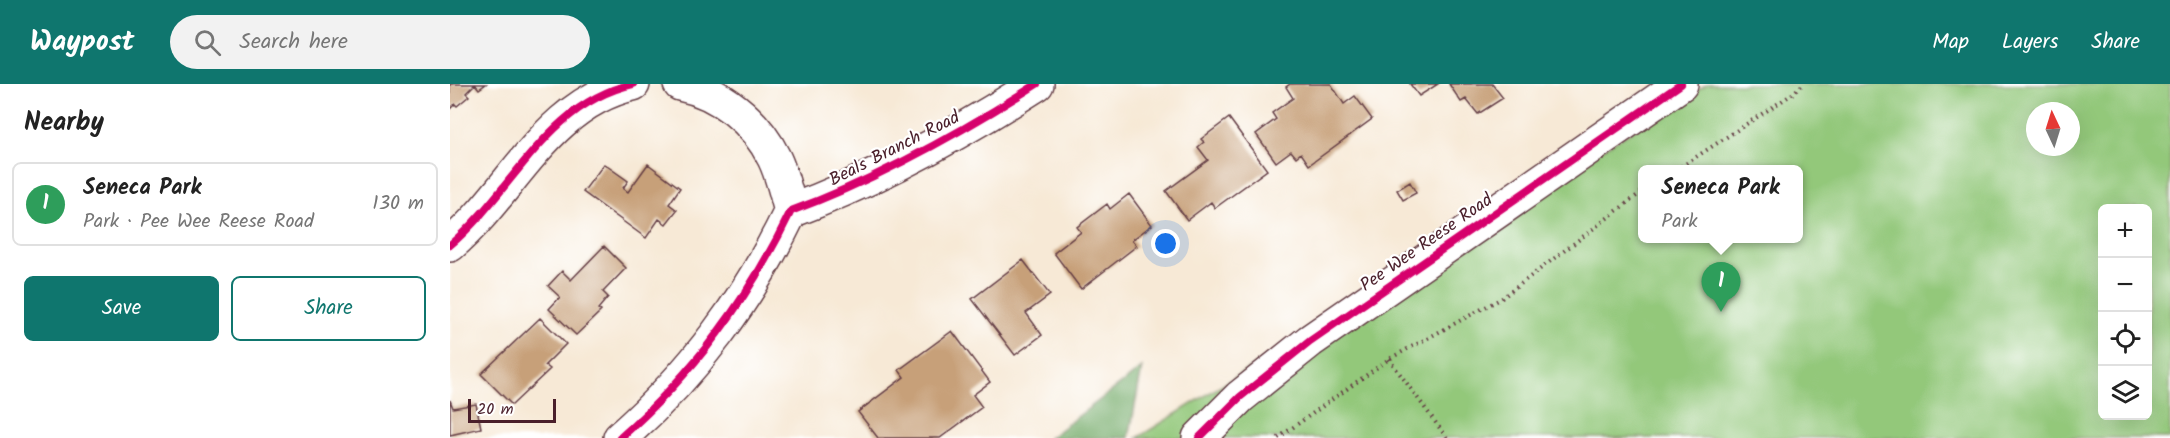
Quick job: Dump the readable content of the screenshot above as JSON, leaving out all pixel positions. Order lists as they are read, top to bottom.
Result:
{
  "streets": {
    "street": ["Beals Branch Road", "Pee Wee Reese Road"]
  },
  "scale_bar": "20 m",
  "north": "top",
  "page": {
    "header": "Waypost",
    "search": "Search here",
    "nav": ["Map", "Layers", "Share"],
    "heading": "Nearby",
    "list": [
      {
        "mark": "1",
        "name": "Seneca Park",
        "note": "Park · Pee Wee Reese Road",
        "value": "130 m"
      }
    ],
    "popup": ["Seneca Park", "Park"],
    "map_buttons": ["+", "−"],
    "buttons": ["Save", "Share"],
    "pins": "1",
    "scale": "20 m"
  }
}
